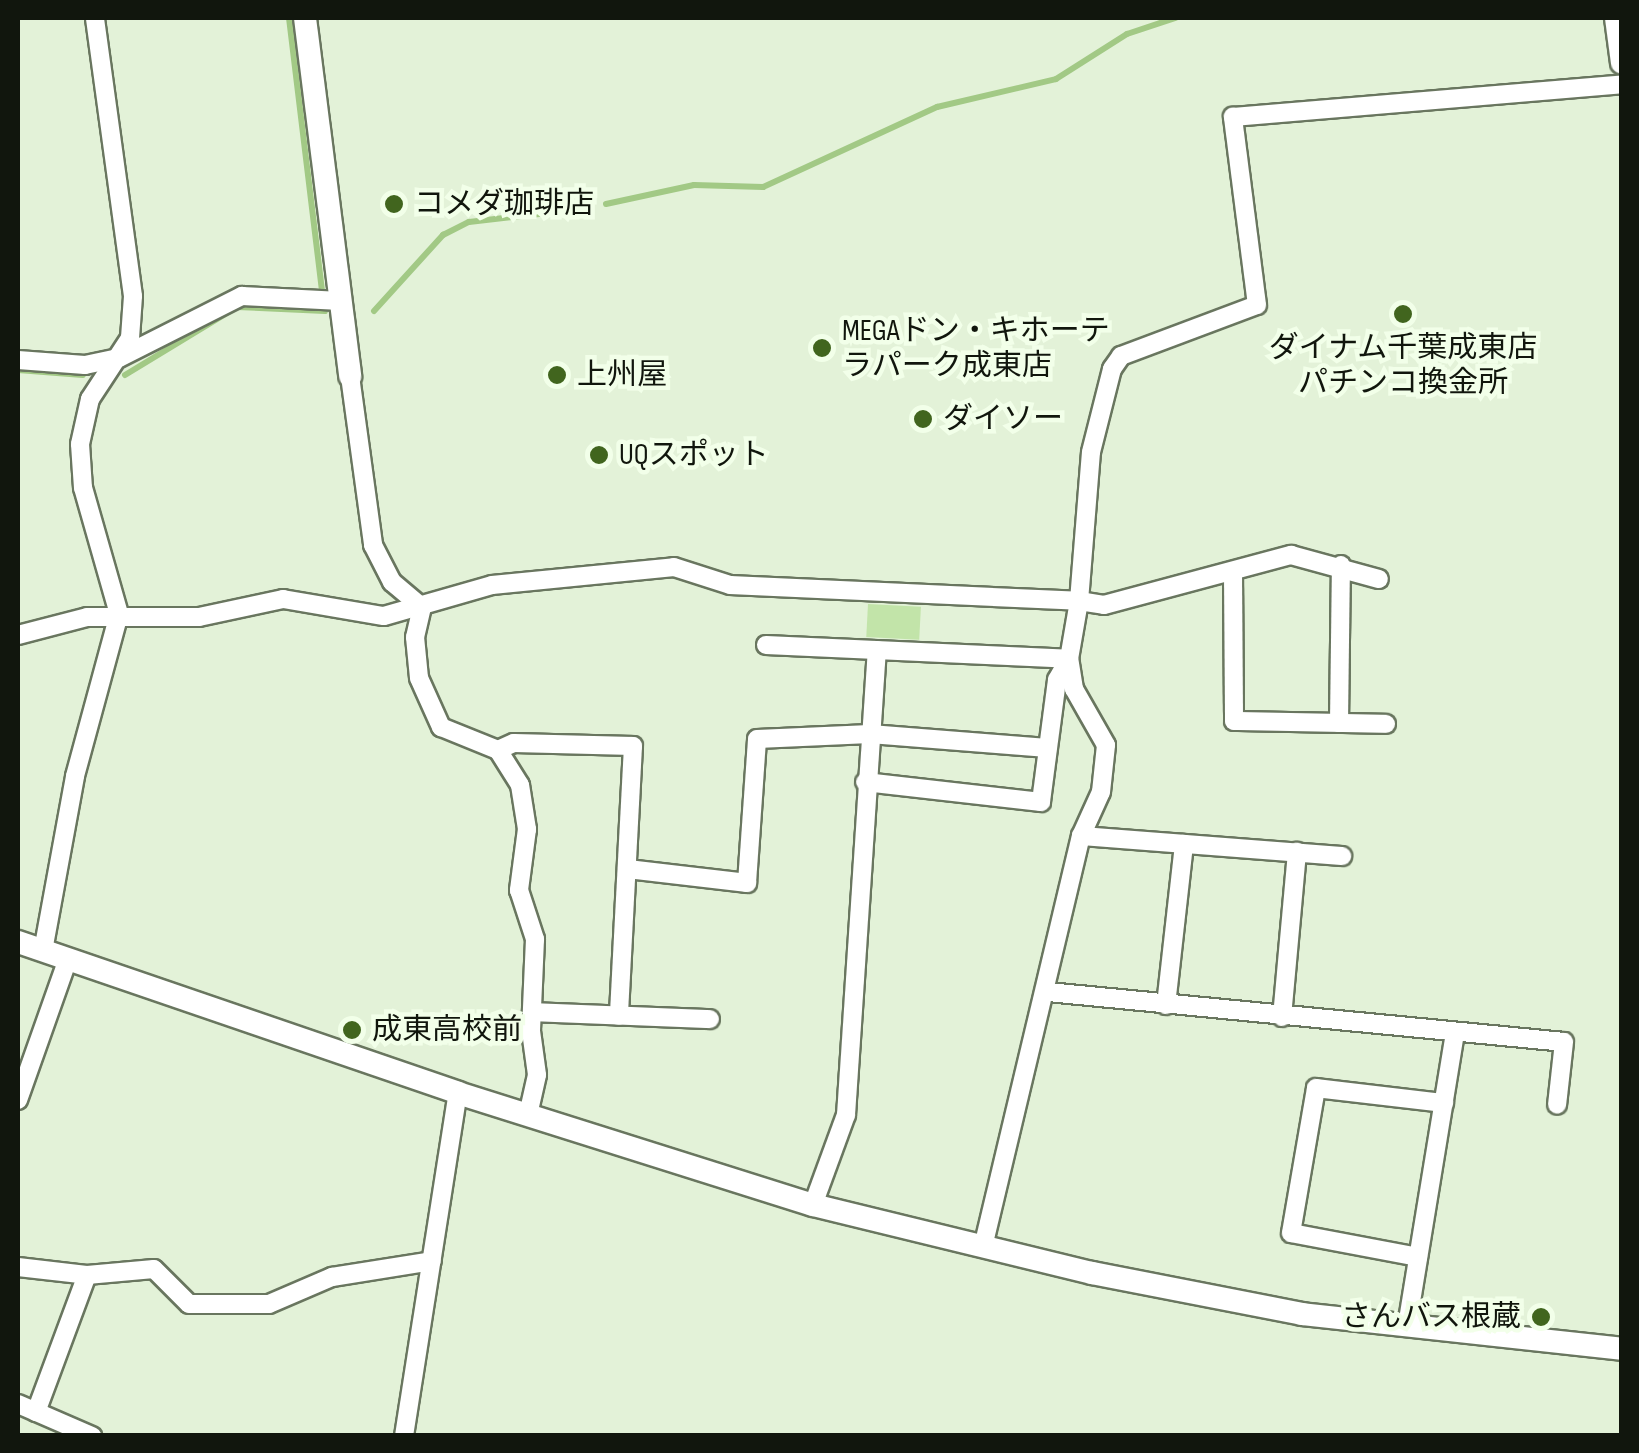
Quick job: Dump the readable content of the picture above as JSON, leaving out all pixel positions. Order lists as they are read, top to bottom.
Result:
{
  "places": [
    "コメダ珈琲店",
    "ダイナム千葉成東店 パチンコ換金所",
    "MEGAドン・キホーテ ラパーク成東店",
    "上州屋",
    "ダイソー",
    "UQスポット",
    "成東高校前",
    "さんバス根蔵"
  ]
}
